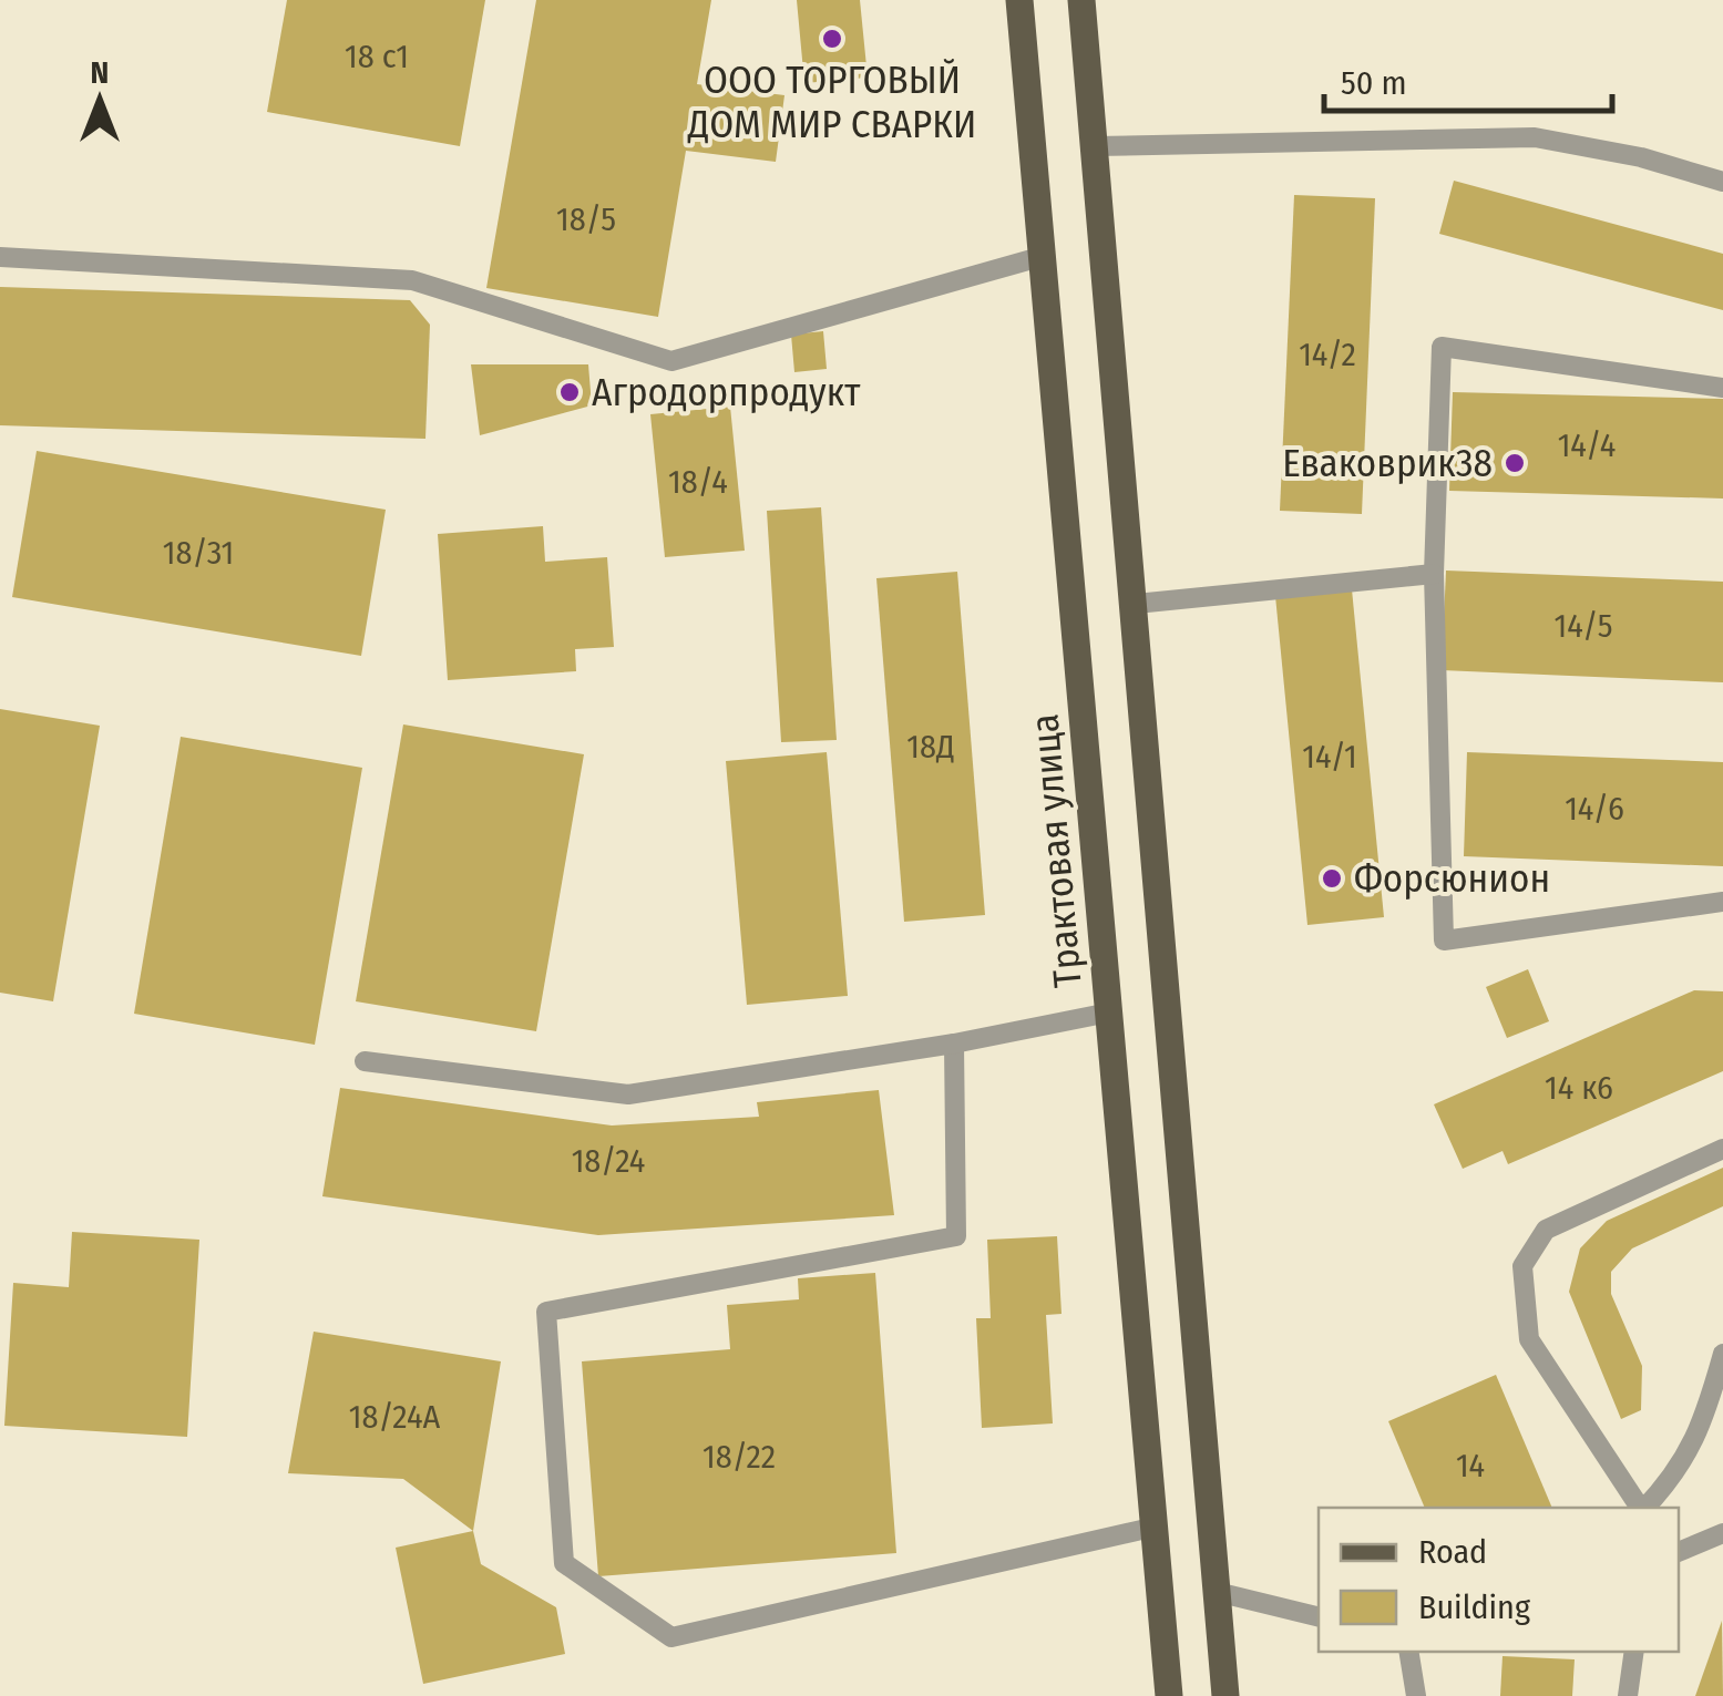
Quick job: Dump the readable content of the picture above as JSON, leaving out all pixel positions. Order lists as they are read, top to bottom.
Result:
{
  "streets": {
    "main road": ["Трактовая улица"]
  },
  "places": [
    "ООО ТОРГОВЫЙ ДОМ МИР СВАРКИ",
    "Агродорпродукт",
    "Еваковрик38",
    "Форсюнион"
  ],
  "house_numbers": [
    "18 с1",
    "18/5",
    "14/2",
    "14/4",
    "18/4",
    "18/31",
    "14/5",
    "18Д",
    "14/1",
    "14/6",
    "14 к6",
    "18/24",
    "18/24А",
    "18/22",
    "14"
  ],
  "legend": ["Road", "Building"],
  "scale_bar": "50 m",
  "north": "top"
}
